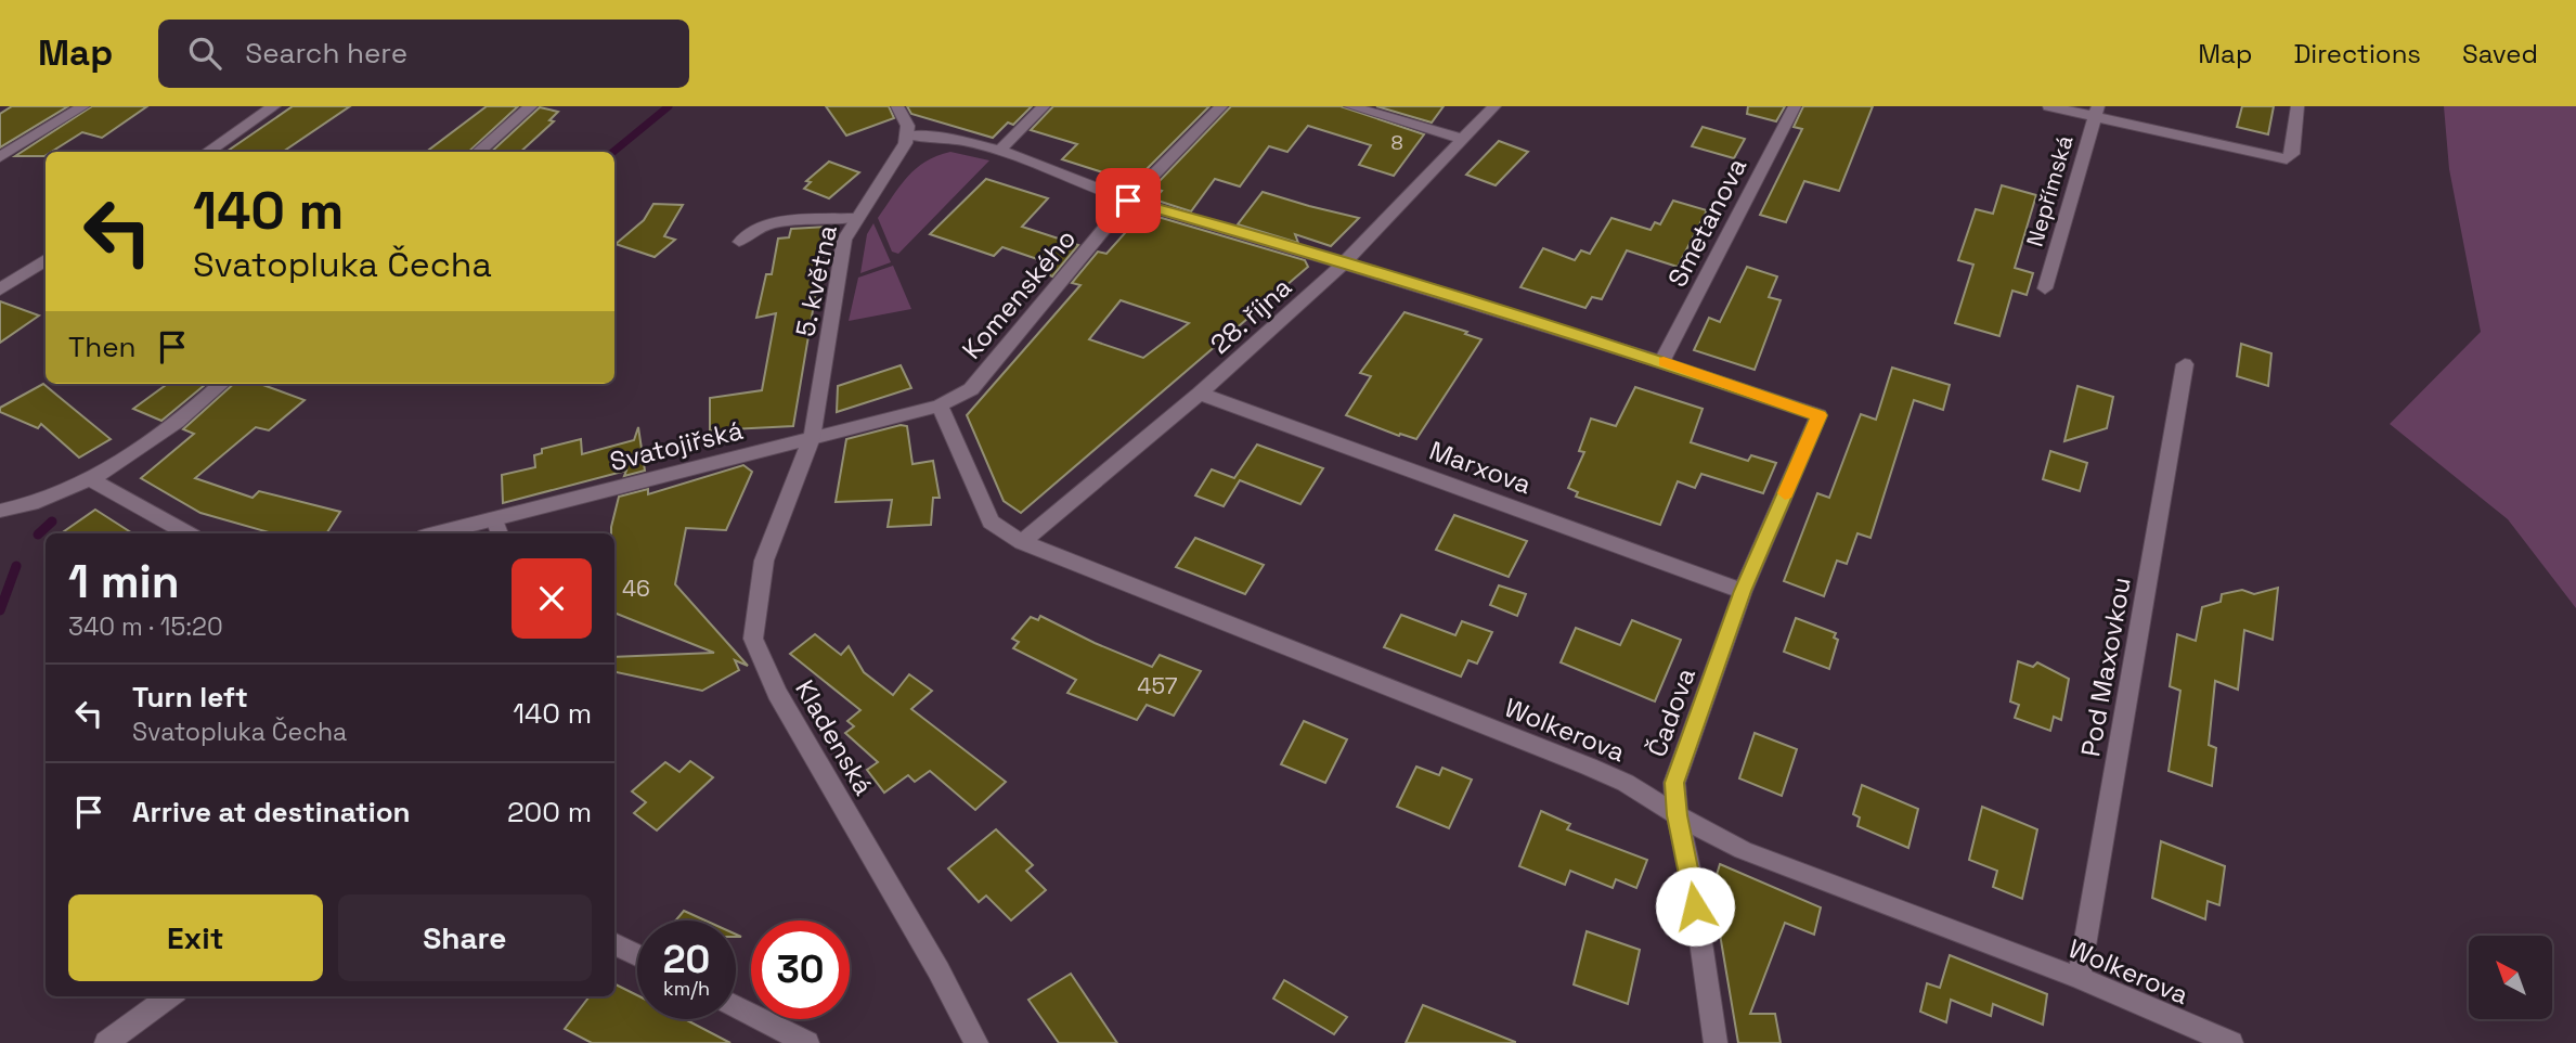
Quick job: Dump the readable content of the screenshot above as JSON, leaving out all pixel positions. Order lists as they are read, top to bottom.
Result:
{
  "streets": {
    "street": [
      "Nepřímská",
      "Smetanova",
      "5. května",
      "Komenského",
      "28. října",
      "Svatojiřská",
      "Marxova",
      "Pod Maxovkou",
      "Čadova",
      "Wolkerova",
      "Kladenská"
    ]
  },
  "crossings": [
    ["Smetanova", "Čadova"],
    ["5. května", "Svatojiřská"],
    ["5. května", "Kladenská"],
    ["Komenského", "Svatojiřská"],
    ["Komenského", "Wolkerova"],
    ["28. října", "Marxova"],
    ["28. října", "Wolkerova"],
    ["Svatojiřská", "Wolkerova"],
    ["Svatojiřská", "Kladenská"],
    ["Marxova", "Čadova"],
    ["Pod Maxovkou", "Wolkerova"],
    ["Čadova", "Wolkerova"]
  ],
  "house_numbers": ["8", "46", "457"],
  "north": "top left",
  "page": {
    "header": "Map",
    "search": "Search here",
    "nav": ["Map", "Directions", "Saved"],
    "turn": ["140 m", "Svatopluka Čecha"],
    "then": "Then",
    "heading": ["1 min", "340 m · 15:20"],
    "list": [
      {
        "name": "Turn left",
        "note": "Svatopluka Čecha",
        "value": "140 m"
      },
      {
        "name": "Arrive at destination",
        "value": "200 m"
      }
    ],
    "buttons": ["Exit", "Share"],
    "speed": "20 km/h",
    "limit": "30"
  }
}
